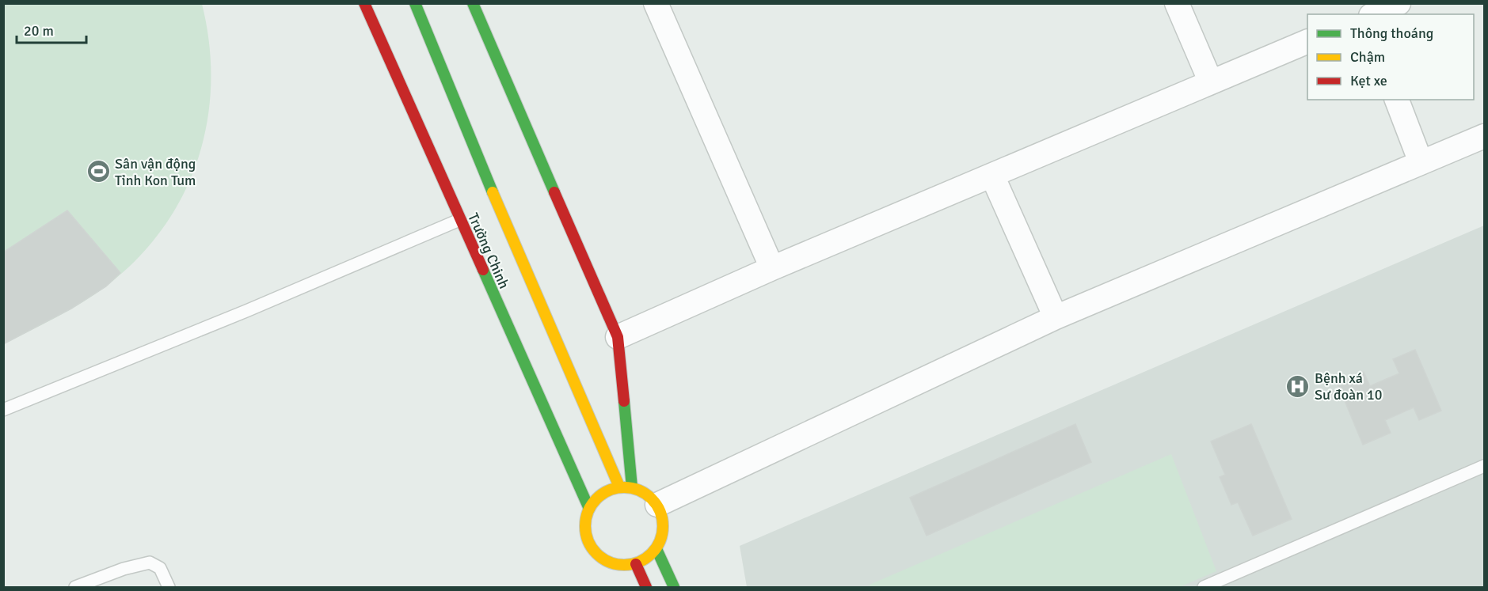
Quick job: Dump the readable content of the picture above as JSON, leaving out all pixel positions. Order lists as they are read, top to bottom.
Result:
{
  "streets": {
    "street": ["Trường Chinh"]
  },
  "places": {
    "sports": ["Sân vận động Tỉnh Kon Tum"],
    "hospital": ["Bệnh xá Sư đoàn 10"]
  },
  "legend": ["Thông thoáng", "Chậm", "Kẹt xe"],
  "scale_bar": "20 m"
}
